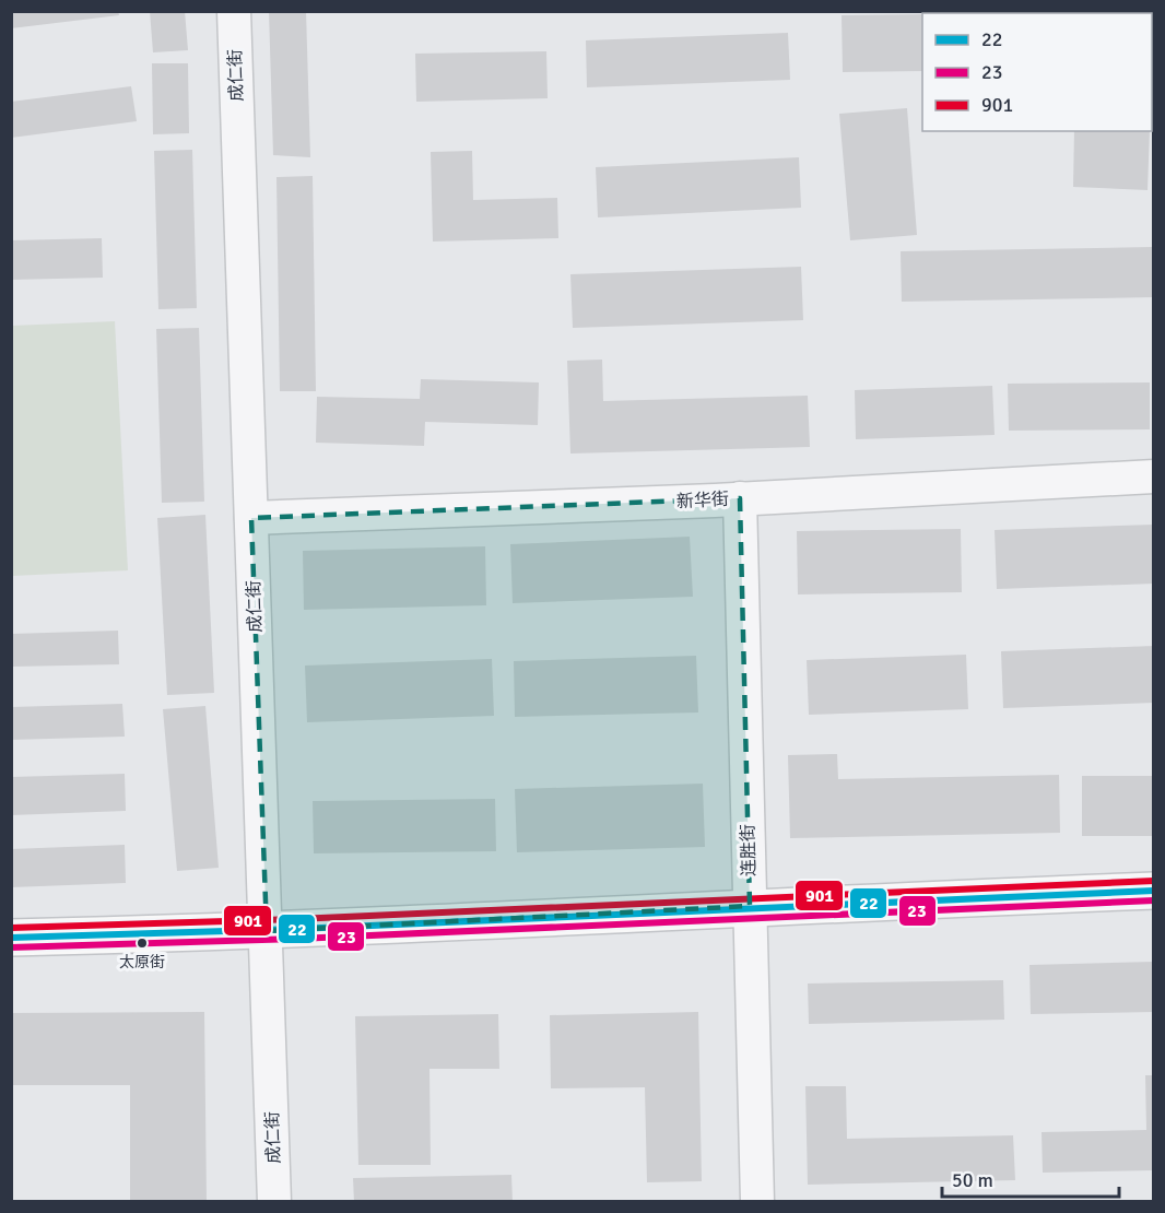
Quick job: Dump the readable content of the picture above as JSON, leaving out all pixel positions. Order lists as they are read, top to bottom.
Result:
{
  "streets": {
    "street": ["成仁街", "新华街", "连胜街"]
  },
  "crossings": [
    ["成仁街", "新华街"],
    ["新华街", "连胜街"]
  ],
  "places": ["太原街"],
  "lines": ["transit line 901", "transit line 22", "transit line 23"],
  "legend": ["22", "23", "901"],
  "scale_bar": "50 m"
}
